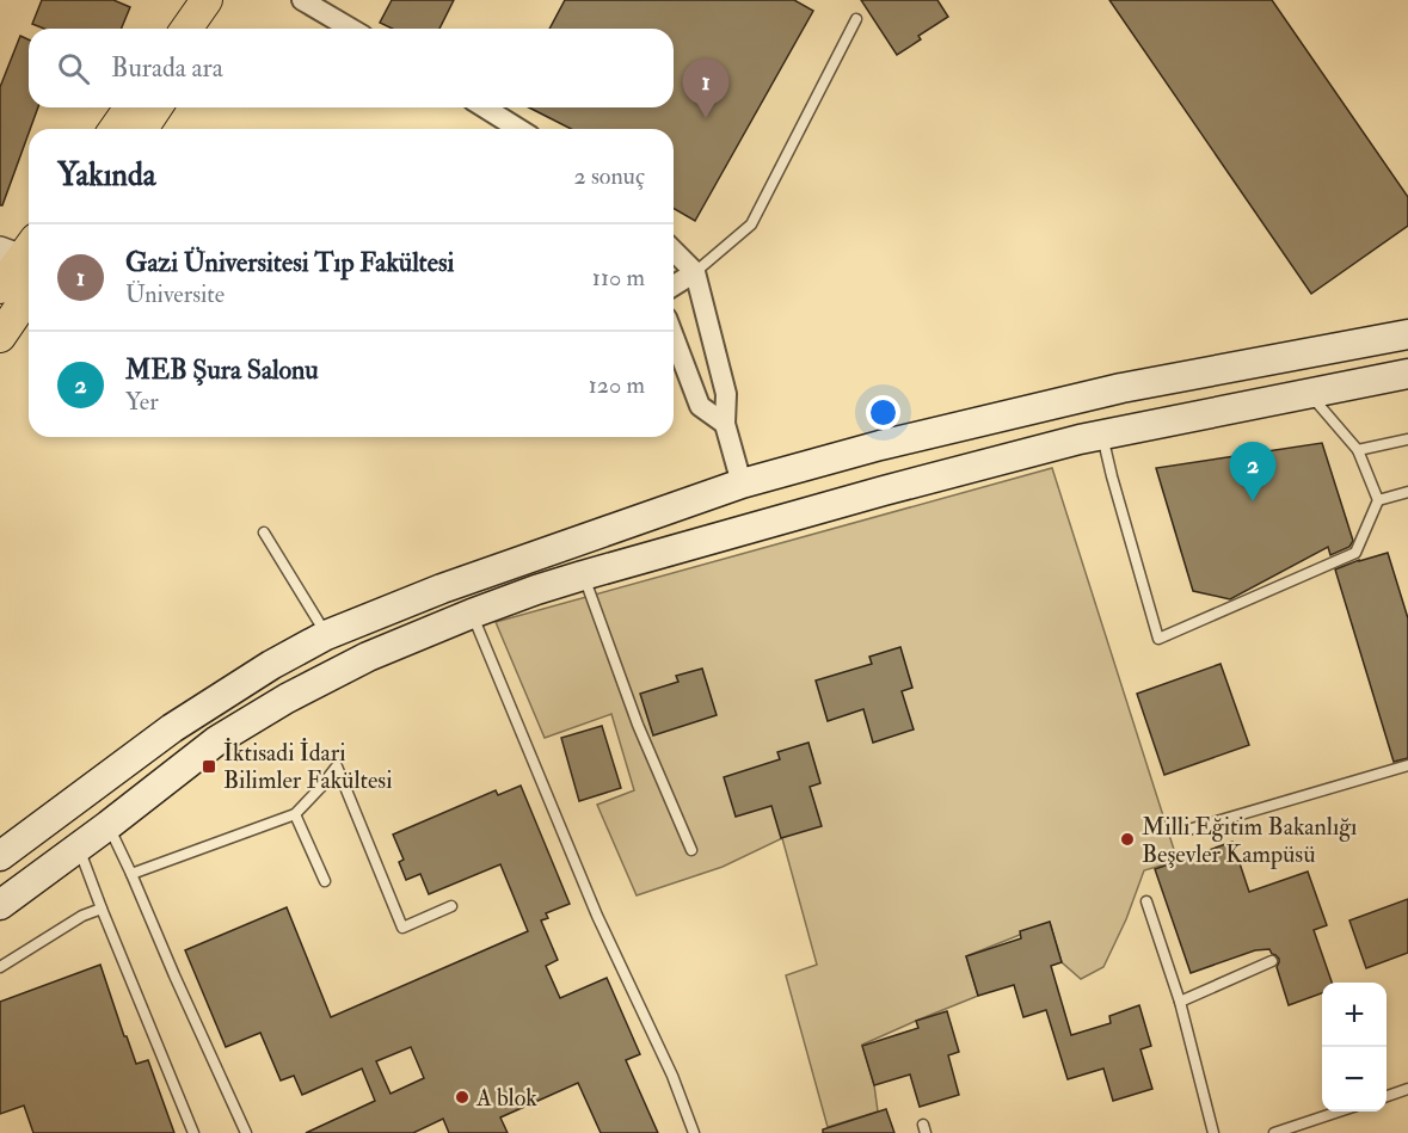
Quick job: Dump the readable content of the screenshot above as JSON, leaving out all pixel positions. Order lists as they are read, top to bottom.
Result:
{
  "places": {
    "transit": ["İktisadi İdari Bilimler Fakültesi"],
    "other": ["Milli Eğitim Bakanlığı Beşevler Kampüsü", "A blok"]
  },
  "page": {
    "search": "Burada ara",
    "pins": ["1", "2"],
    "heading": ["Yakında", "2 sonuç"],
    "list": [
      {
        "mark": "1",
        "name": "Gazi Üniversitesi Tıp Fakültesi",
        "note": "Üniversite",
        "value": "110 m"
      },
      {
        "mark": "2",
        "name": "MEB Şura Salonu",
        "note": "Yer",
        "value": "120 m"
      }
    ],
    "map_buttons": ["+", "−"]
  }
}
